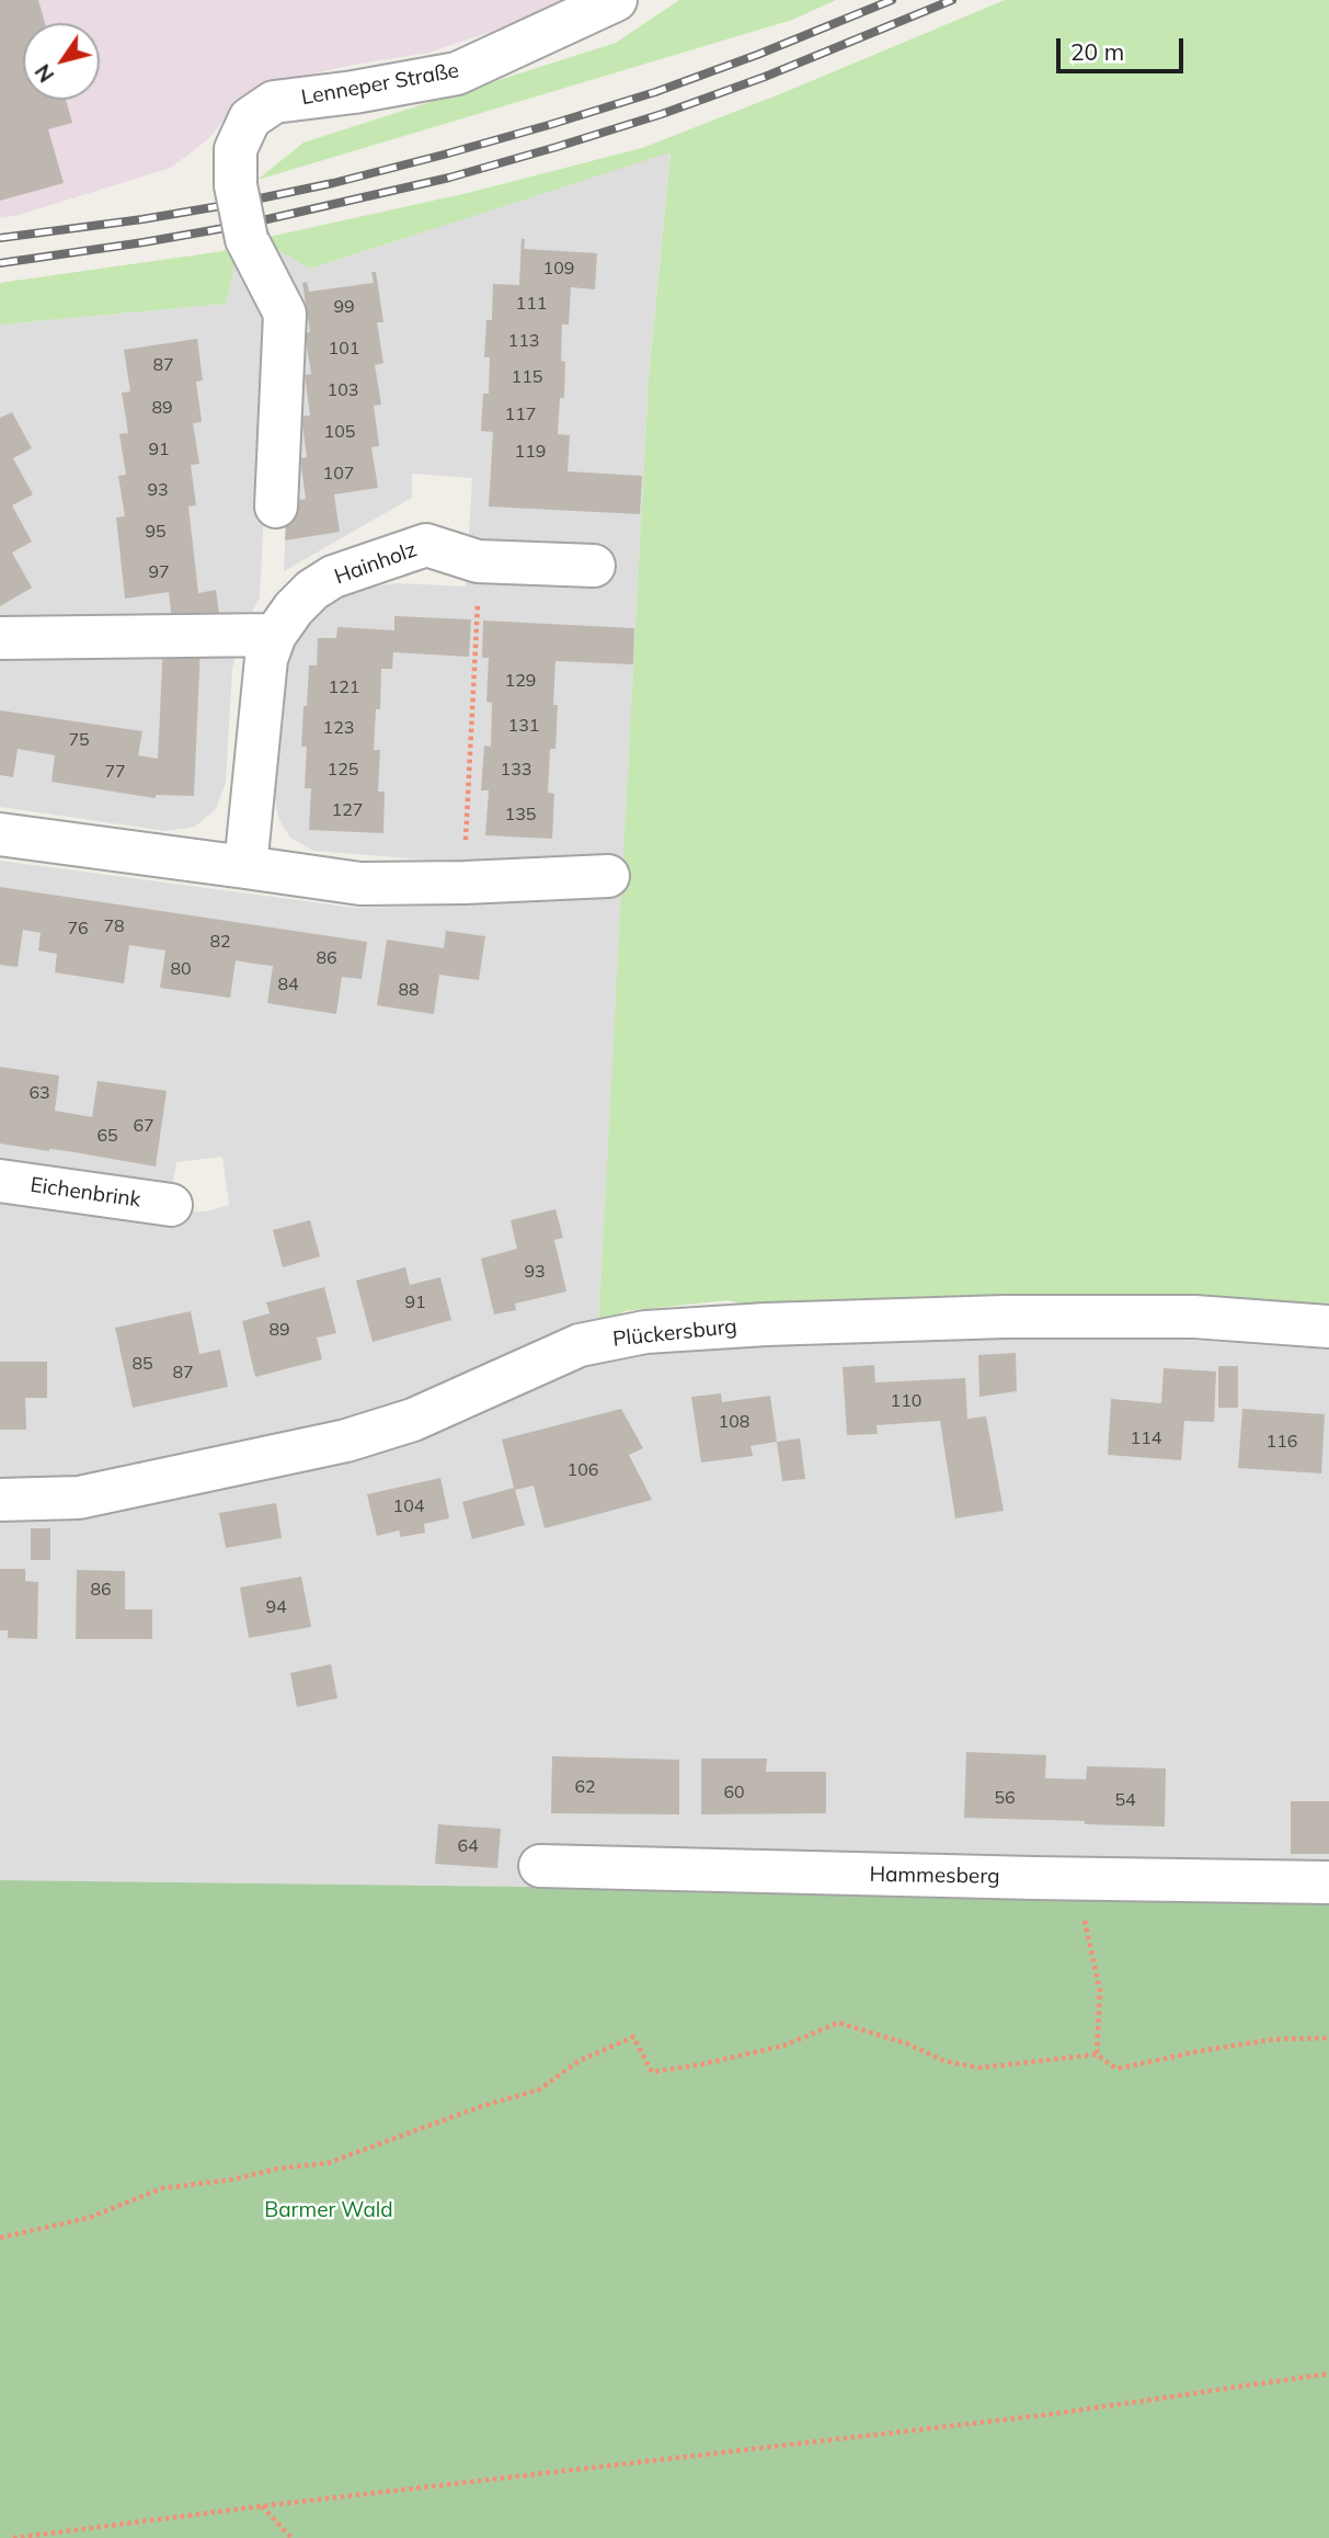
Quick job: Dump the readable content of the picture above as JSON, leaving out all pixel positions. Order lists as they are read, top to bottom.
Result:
{
  "streets": {
    "street": [
      "Lenneper Straße",
      "Hainholz",
      "Eichenbrink",
      "Plückersburg",
      "Hammesberg"
    ]
  },
  "parks": ["Barmer Wald"],
  "house_numbers": [
    "109",
    "111",
    "99",
    "113",
    "101",
    "87",
    "115",
    "103",
    "89",
    "117",
    "105",
    "91",
    "119",
    "107",
    "93",
    "95",
    "97",
    "129",
    "121",
    "131",
    "123",
    "75",
    "125",
    "133",
    "77",
    "127",
    "135",
    "78",
    "76",
    "82",
    "86",
    "80",
    "84",
    "88",
    "63",
    "67",
    "65",
    "93",
    "91",
    "89",
    "85",
    "87",
    "110",
    "108",
    "114",
    "116",
    "106",
    "104",
    "86",
    "94",
    "62",
    "60",
    "56",
    "54",
    "64"
  ],
  "scale_bar": "20 m",
  "north": "bottom left"
}
